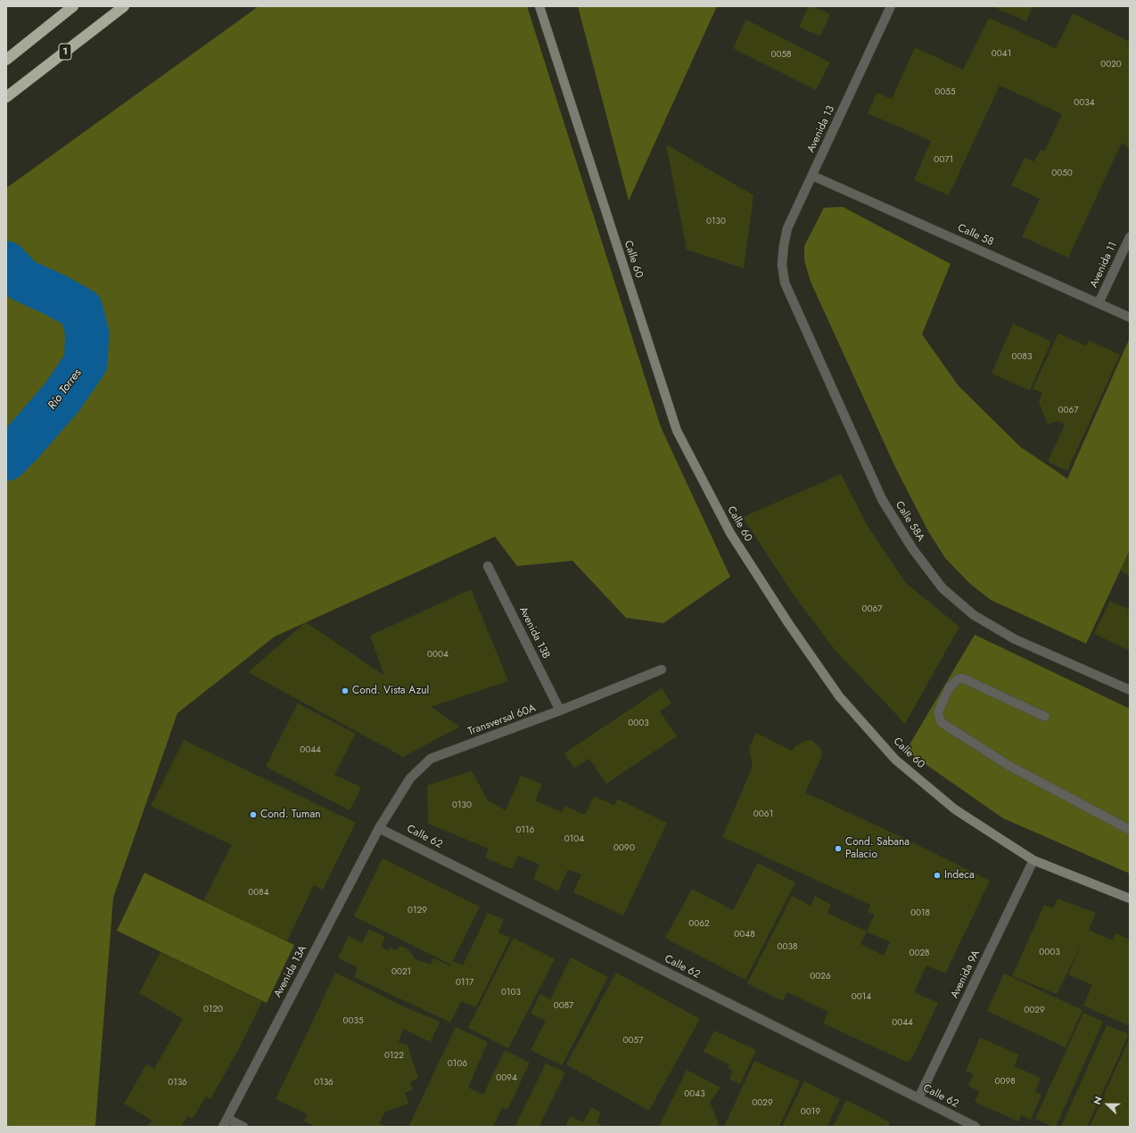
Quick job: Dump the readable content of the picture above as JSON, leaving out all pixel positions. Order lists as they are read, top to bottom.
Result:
{
  "streets": {
    "highway": ["1"],
    "street": [
      "Avenida 13",
      "Calle 58",
      "Calle 60",
      "Avenida 11",
      "Calle 58A",
      "Avenida 13B",
      "Transversal 60A",
      "Calle 62",
      "Avenida 13A",
      "Avenida 9A"
    ]
  },
  "crossings": [
    ["Avenida 13", "Calle 58"],
    ["Avenida 13", "Calle 58A"],
    ["Calle 58", "Avenida 11"],
    ["Calle 60", "Avenida 9A"],
    ["Avenida 13B", "Transversal 60A"],
    ["Transversal 60A", "Calle 62"],
    ["Transversal 60A", "Avenida 13A"],
    ["Calle 62", "Avenida 13A"],
    ["Calle 62", "Avenida 9A"]
  ],
  "water": ["Río Torres"],
  "places": [
    "Cond. Vista Azul",
    "Cond. Tuman",
    "Cond. Sabana Palacio",
    "Indeca"
  ],
  "house_numbers": [
    "0041",
    "0058",
    "0020",
    "0055",
    "0034",
    "0071",
    "0050",
    "0130",
    "0083",
    "0067",
    "0067",
    "0004",
    "0003",
    "0044",
    "0130",
    "0061",
    "0116",
    "0104",
    "0090",
    "0084",
    "0129",
    "0018",
    "0062",
    "0048",
    "0038",
    "0003",
    "0028",
    "0021",
    "0026",
    "0117",
    "0103",
    "0014",
    "0087",
    "0120",
    "0029",
    "0035",
    "0044",
    "0057",
    "0122",
    "0106",
    "0094",
    "0098",
    "0136",
    "0136",
    "0043",
    "0029",
    "0019"
  ],
  "north": "left"
}
